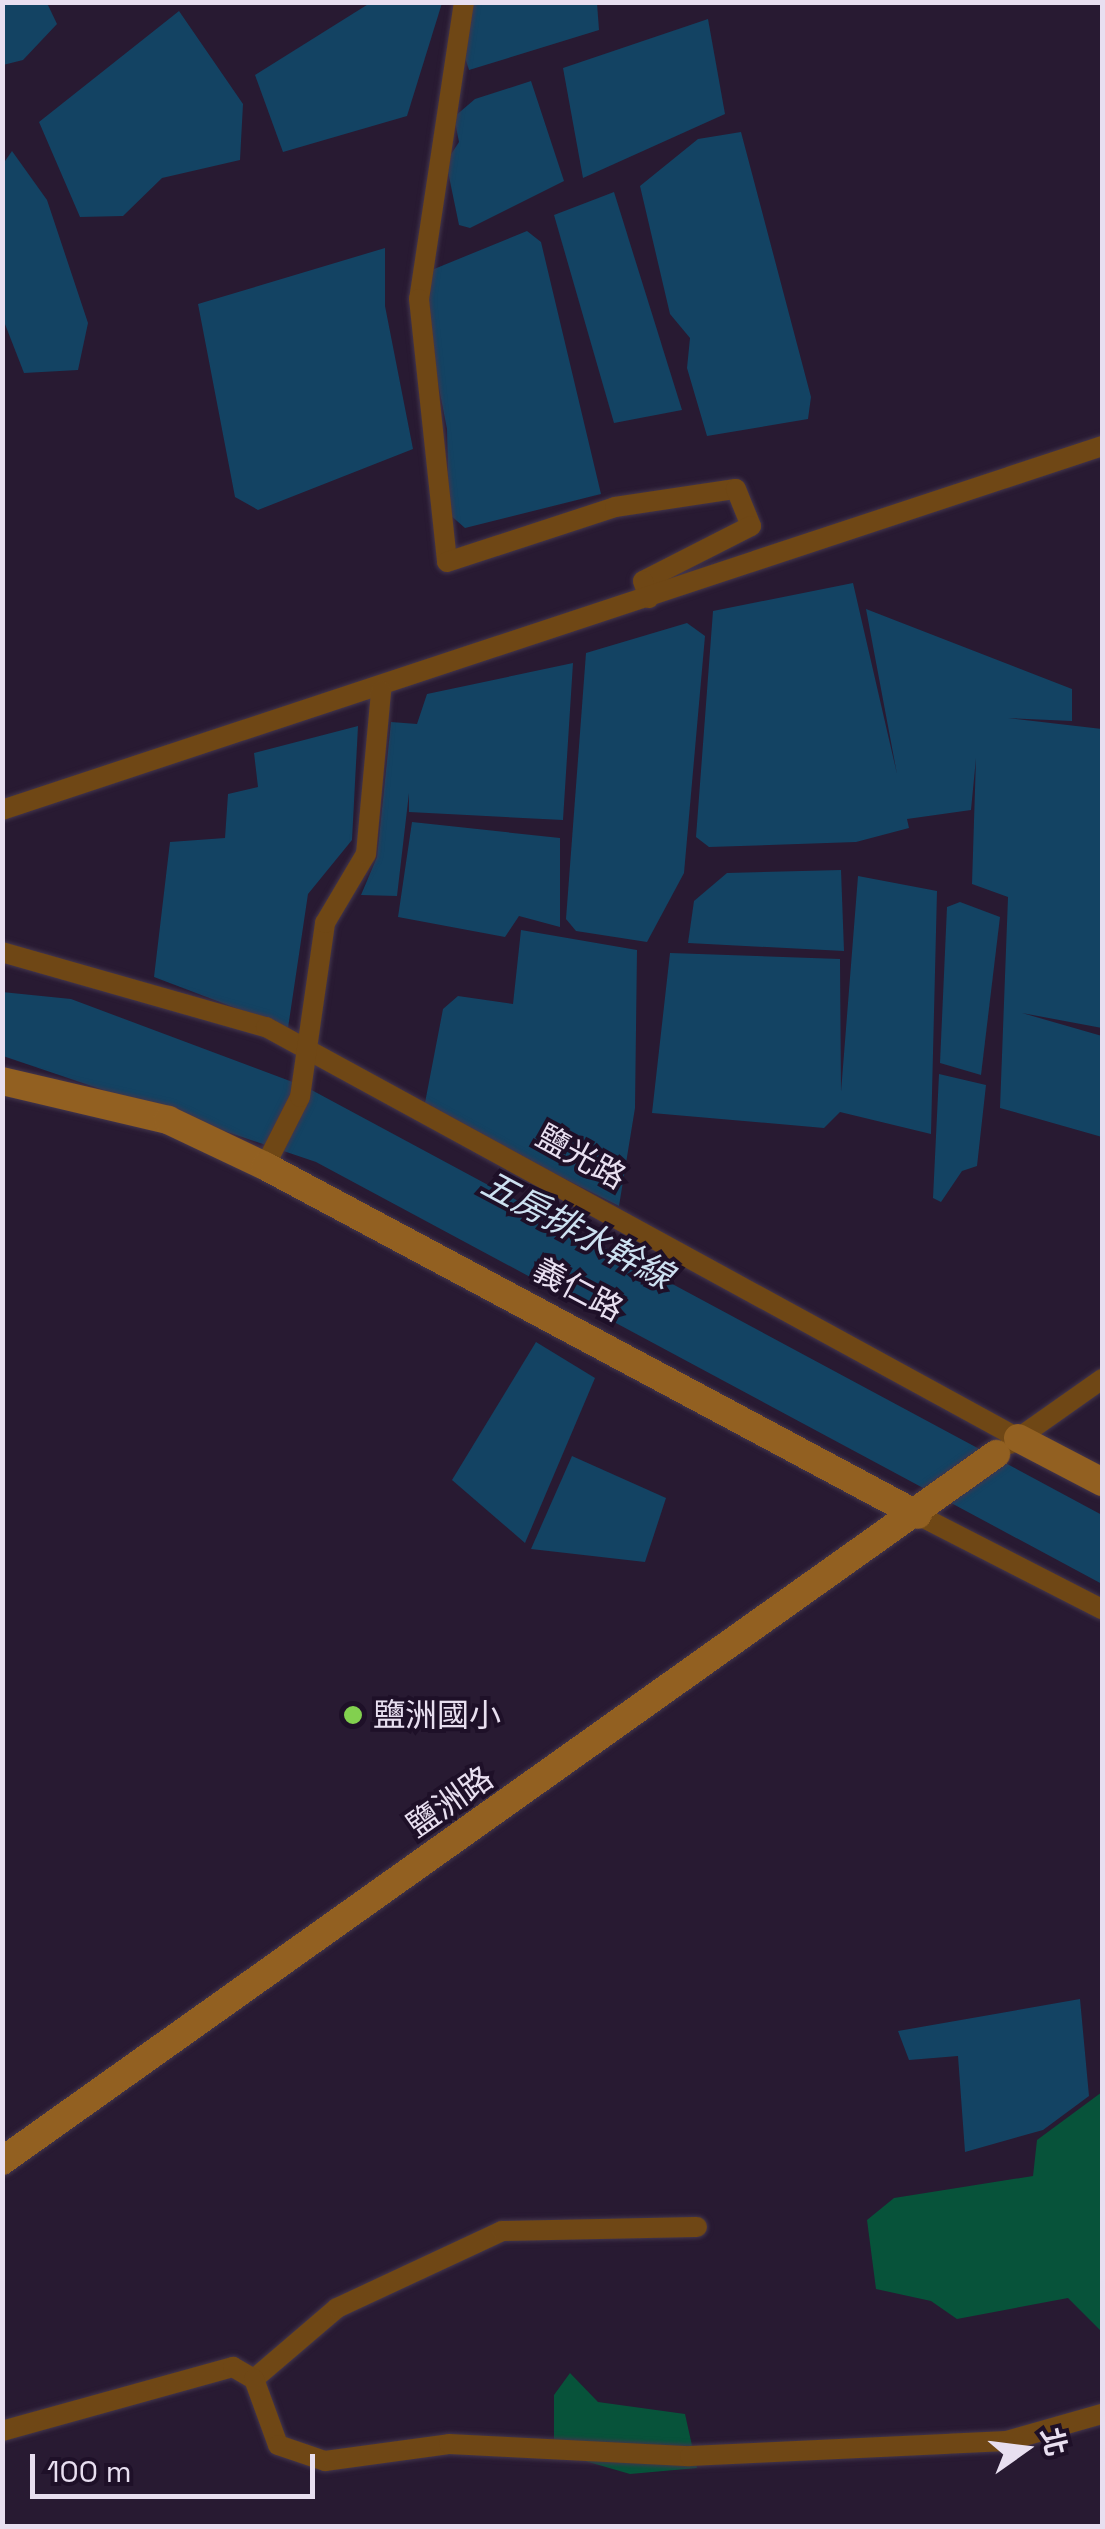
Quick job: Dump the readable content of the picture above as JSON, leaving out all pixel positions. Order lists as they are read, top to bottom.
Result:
{
  "streets": {
    "street": ["鹽光路", "義仁路", "鹽洲路"]
  },
  "crossings": [
    ["鹽光路", "鹽洲路"],
    ["義仁路", "鹽洲路"]
  ],
  "water": ["五房排水幹線"],
  "places": ["鹽洲國小"],
  "scale_bar": "100 m",
  "north": "right"
}
